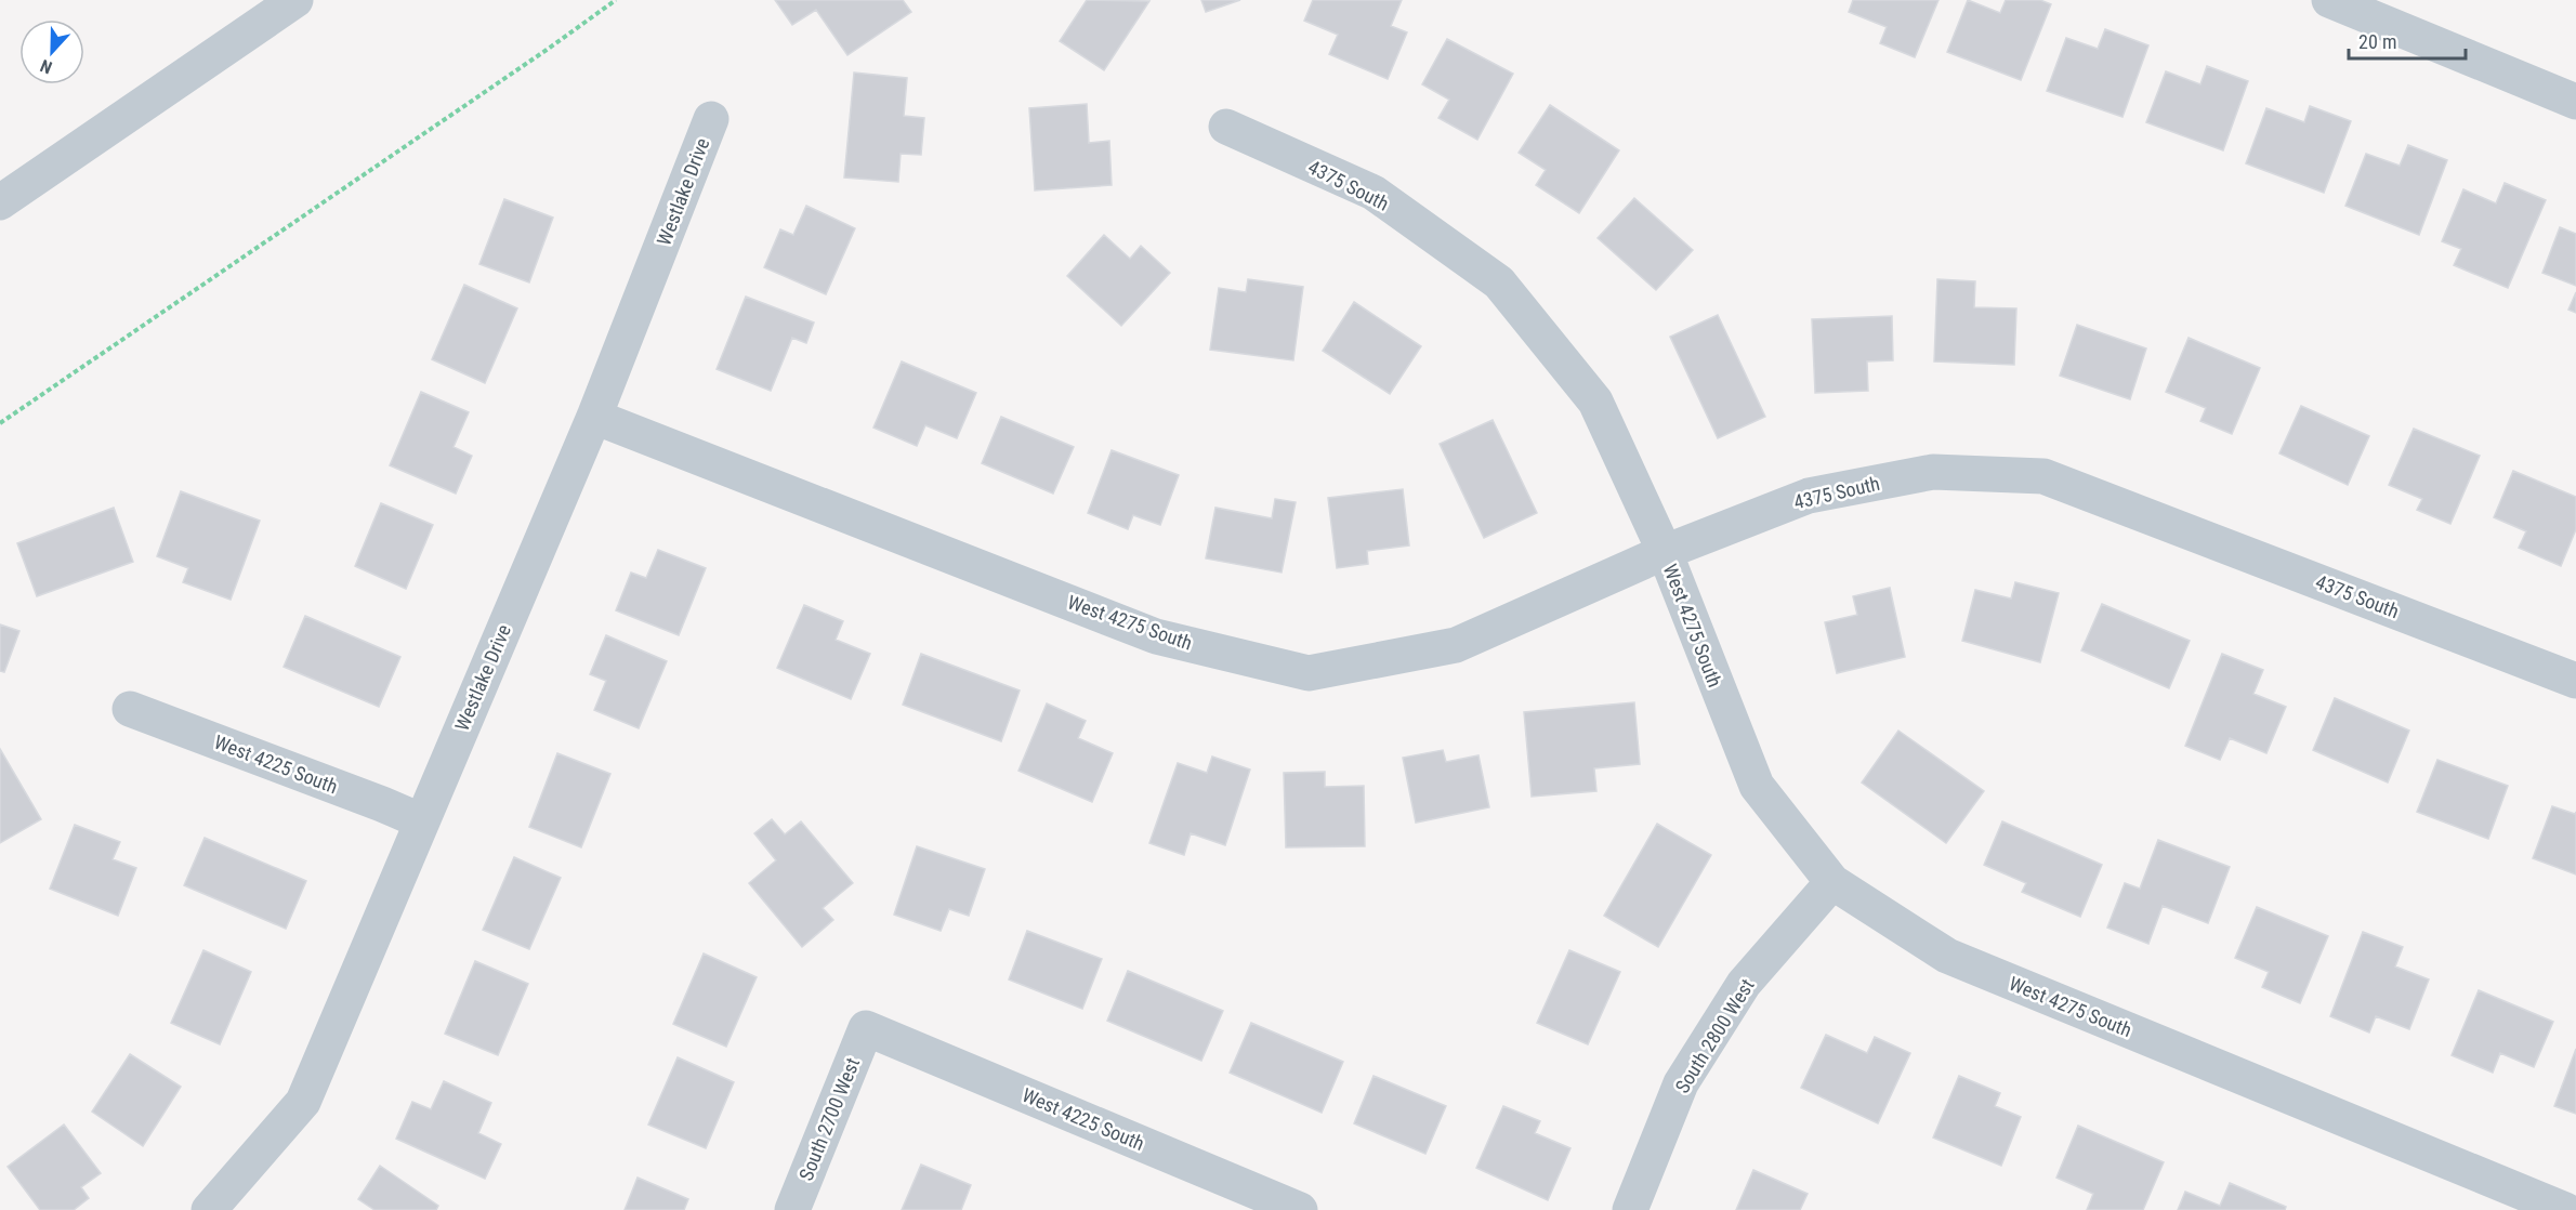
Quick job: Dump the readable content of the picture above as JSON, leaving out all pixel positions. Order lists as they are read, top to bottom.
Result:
{
  "streets": {
    "street": [
      "4375 South",
      "Westlake Drive",
      "West 4275 South",
      "West 4225 South",
      "South 2800 West",
      "South 2700 West"
    ]
  },
  "crossings": [
    ["4375 South", "West 4275 South"],
    ["Westlake Drive", "West 4275 South"],
    ["Westlake Drive", "West 4225 South"],
    ["West 4275 South", "South 2800 West"],
    ["West 4225 South", "South 2700 West"]
  ],
  "scale_bar": "20 m",
  "north": "bottom"
}
